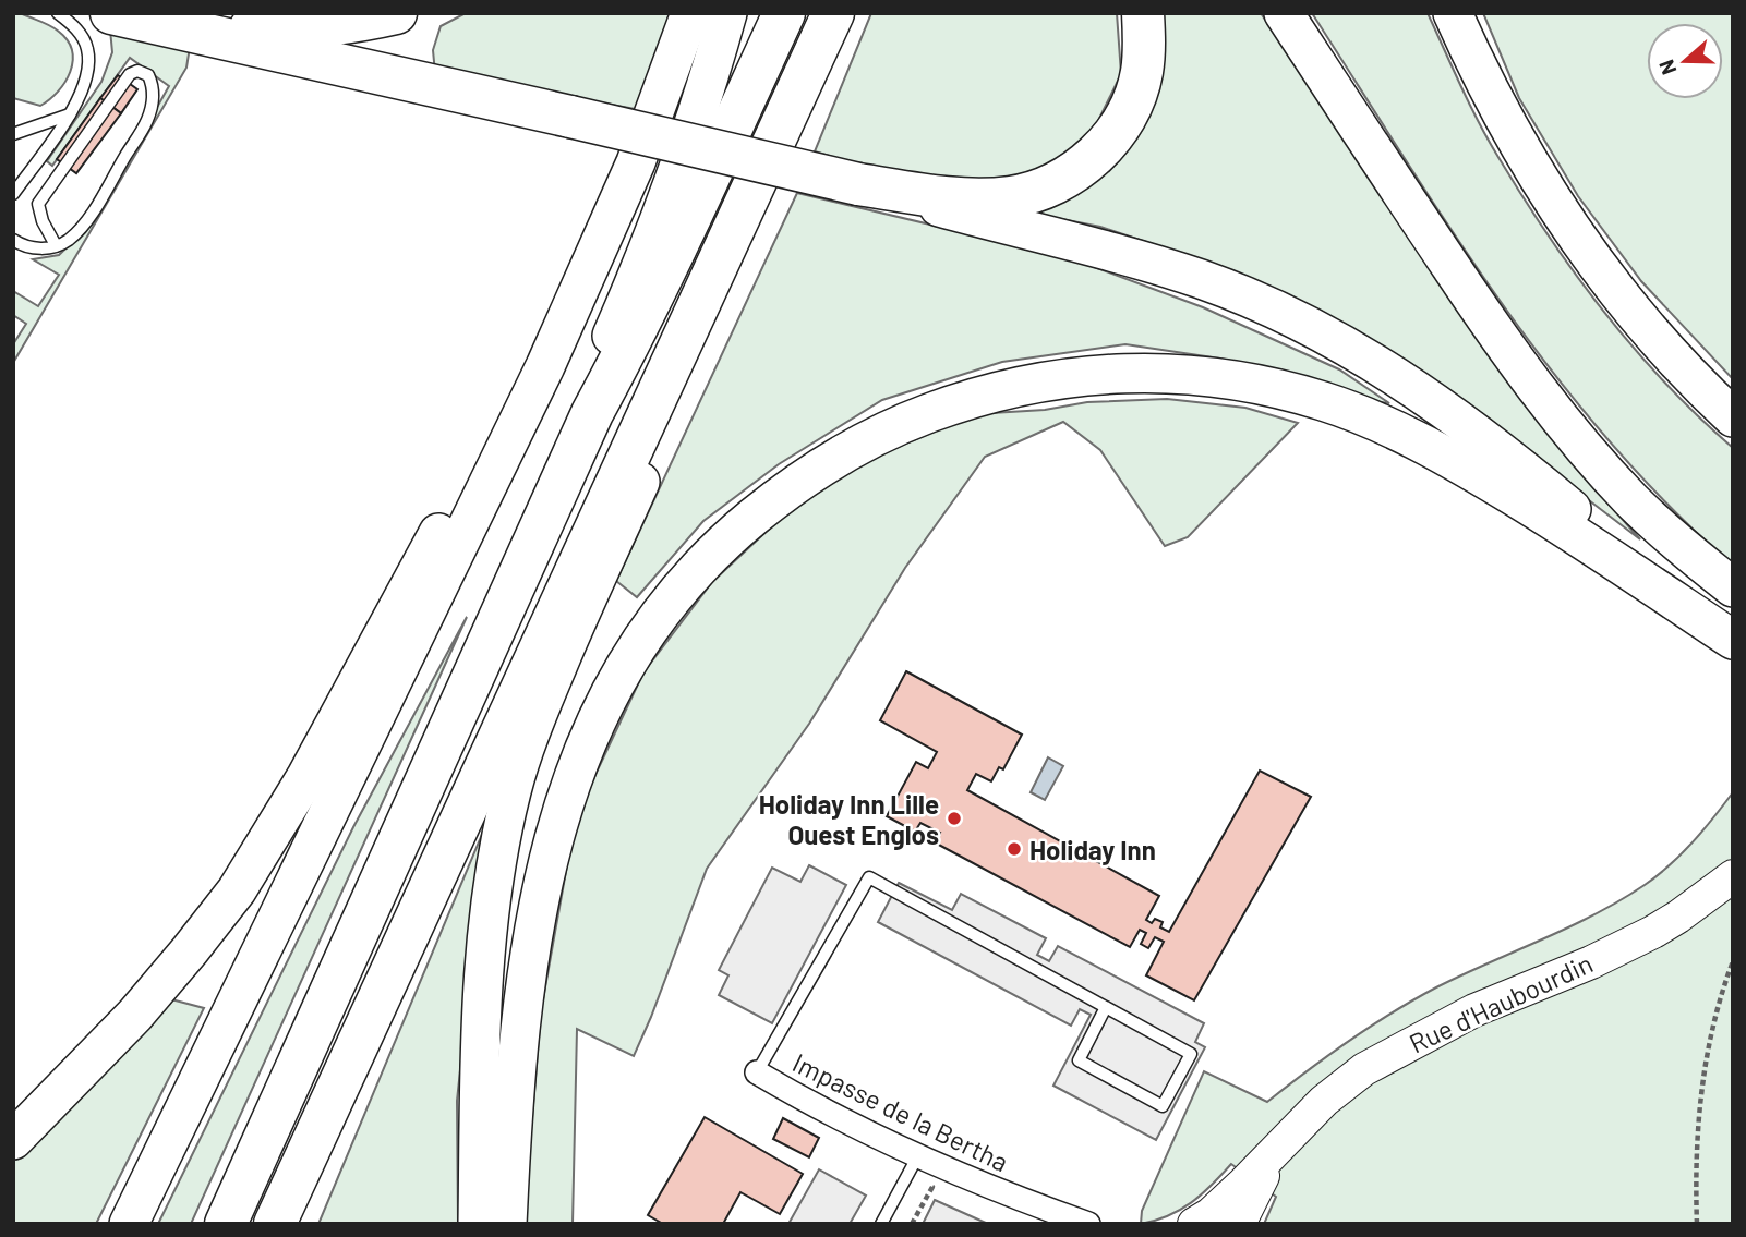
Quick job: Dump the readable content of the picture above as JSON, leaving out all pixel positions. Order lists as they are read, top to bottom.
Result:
{
  "streets": {
    "main road": ["Rue d'Haubourdin"],
    "street": ["Impasse de la Bertha"]
  },
  "places": ["Holiday Inn Lille Ouest Englos", "Holiday Inn"],
  "north": "left"
}
